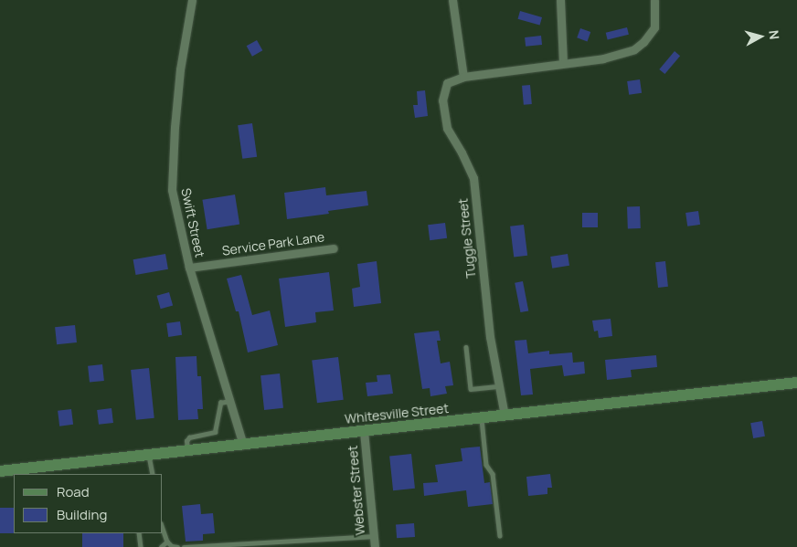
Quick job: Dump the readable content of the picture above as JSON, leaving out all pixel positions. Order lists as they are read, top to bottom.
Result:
{
  "streets": {
    "main road": ["Whitesville Street"],
    "street": [
      "Swift Street",
      "Tuggle Street",
      "Service Park Lane",
      "Webster Street"
    ]
  },
  "crossings": [
    ["Swift Street", "Service Park Lane"],
    ["Swift Street", "Whitesville Street"],
    ["Tuggle Street", "Whitesville Street"],
    ["Whitesville Street", "Webster Street"]
  ],
  "legend": ["Road", "Building"],
  "north": "right"
}
